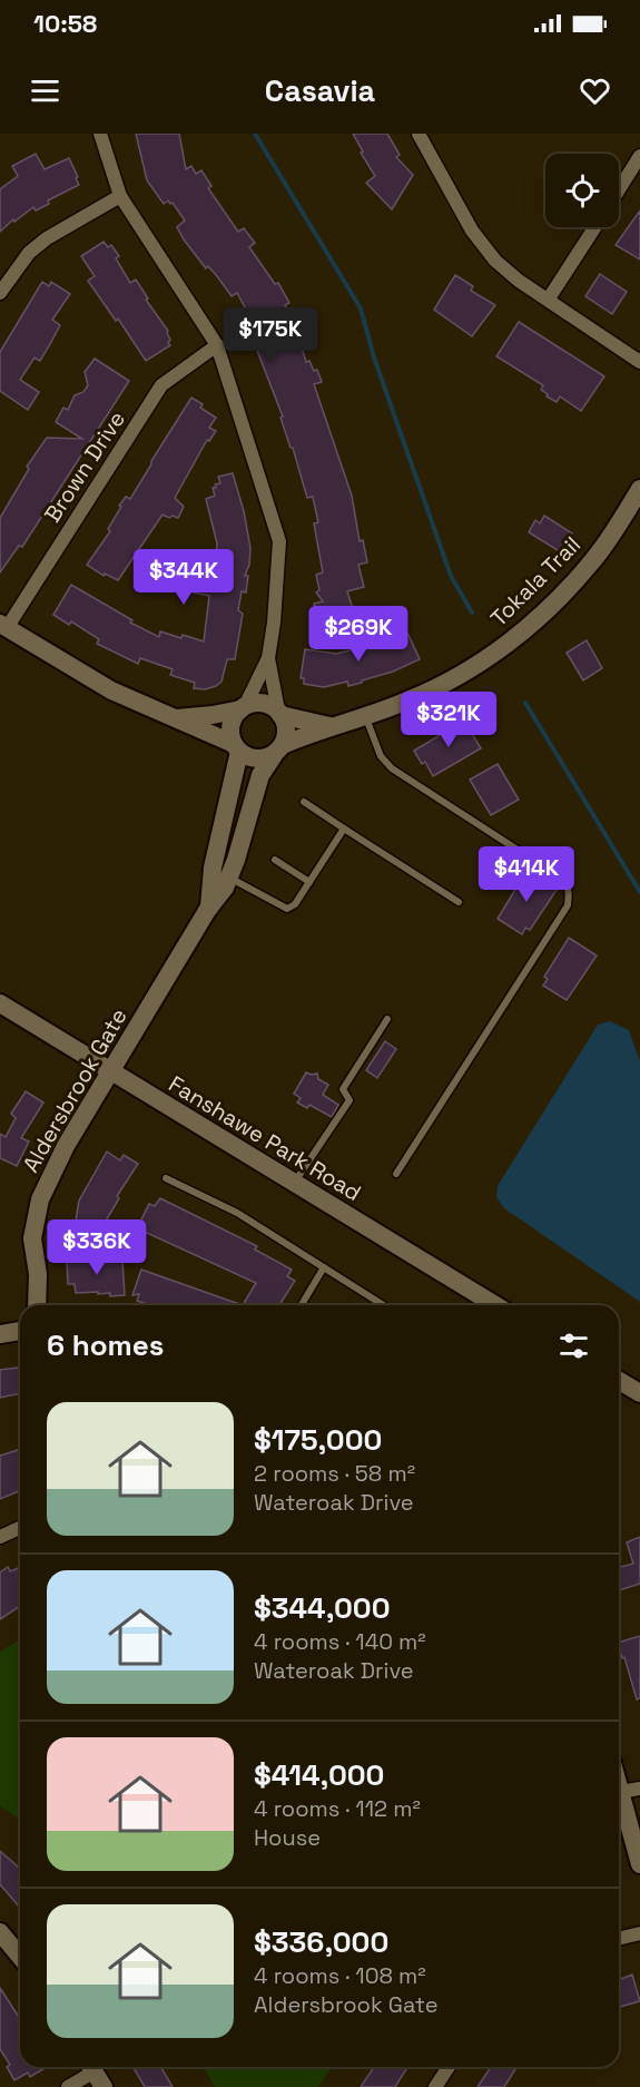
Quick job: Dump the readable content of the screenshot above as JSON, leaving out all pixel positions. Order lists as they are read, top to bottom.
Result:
{
  "streets": {
    "street": [
      "Brown Drive",
      "Tokala Trail",
      "Aldersbrook Gate",
      "Fanshawe Park Road"
    ]
  },
  "crossings": [
    ["Tokala Trail", "Aldersbrook Gate"],
    ["Aldersbrook Gate", "Fanshawe Park Road"]
  ],
  "page": {
    "status": "10:58",
    "header": "Casavia",
    "price": [
      "$175K",
      "$344K",
      "$269K",
      "$321K",
      "$414K",
      "$336K"
    ],
    "heading": "6 homes",
    "list": [
      {
        "name": "$175,000",
        "note": "2 rooms · 58 m² · Wateroak Drive"
      },
      {
        "name": "$344,000",
        "note": "4 rooms · 140 m² · Wateroak Drive"
      },
      {
        "name": "$414,000",
        "note": "4 rooms · 112 m² · House"
      },
      {
        "name": "$336,000",
        "note": "4 rooms · 108 m² · Aldersbrook Gate"
      }
    ]
  }
}
